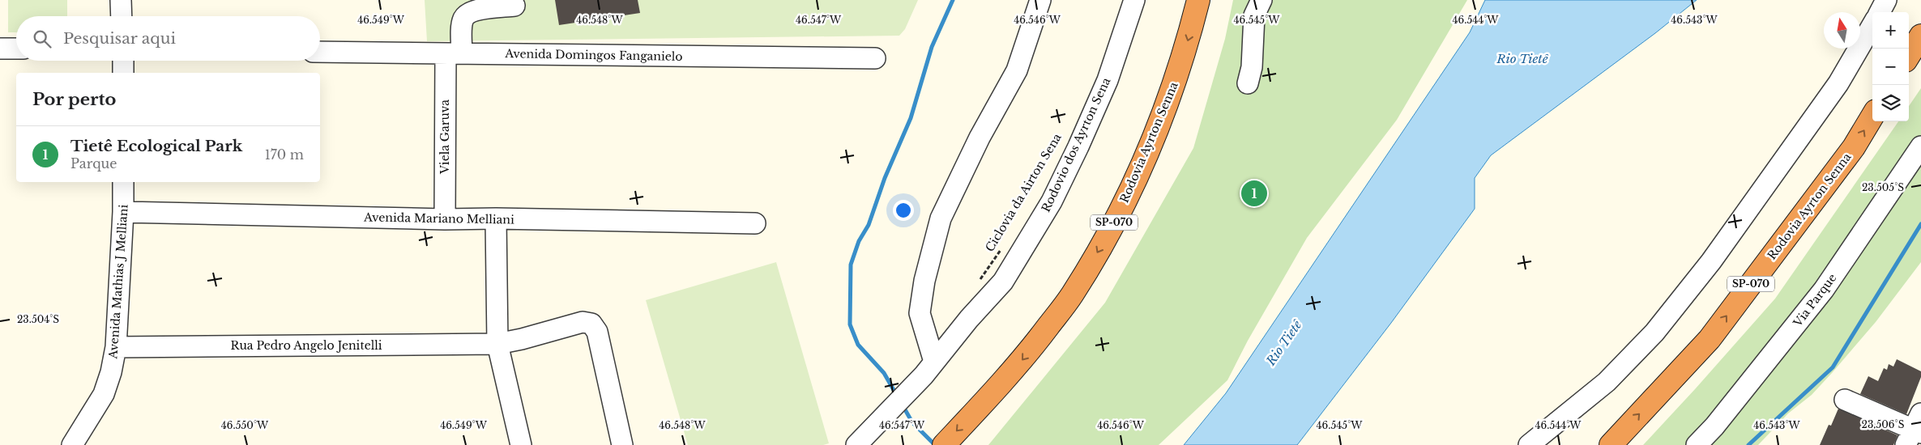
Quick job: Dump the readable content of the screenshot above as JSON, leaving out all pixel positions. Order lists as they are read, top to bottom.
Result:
{
  "streets": {
    "highway": ["Rodovia Ayrton Senna", "SP-070"],
    "street": [
      "Avenida Domingos Fanganielo",
      "Viela Garuva",
      "Rodovio dos Ayrton Sena",
      "Avenida Mariano Melliani",
      "Avenida Mathias J Melliani",
      "Via Parque",
      "Rua Pedro Angelo Jenitelli"
    ],
    "path": ["Ciclovia da Airton Sena"]
  },
  "crossings": [
    ["Avenida Domingos Fanganielo", "Viela Garuva"],
    ["Viela Garuva", "Avenida Mariano Melliani"],
    ["Avenida Mariano Melliani", "Avenida Mathias J Melliani"],
    ["Avenida Mathias J Melliani", "Rua Pedro Angelo Jenitelli"]
  ],
  "water": ["Rio Tietê"],
  "north": "top",
  "page": {
    "map_buttons": ["+", "−"],
    "search": "Pesquisar aqui",
    "heading": "Por perto",
    "list": [
      {
        "mark": "1",
        "name": "Tietê Ecological Park",
        "note": "Parque",
        "value": "170 m"
      }
    ],
    "pins": "1"
  },
  "coordinates": [
    "46.546°W",
    "46.549°W",
    "46.548°W",
    "46.547°W",
    "46.545°W",
    "46.544°W",
    "46.543°W",
    "23.505°S",
    "23.504°S",
    "23.506°S",
    "46.550°W"
  ]
}
